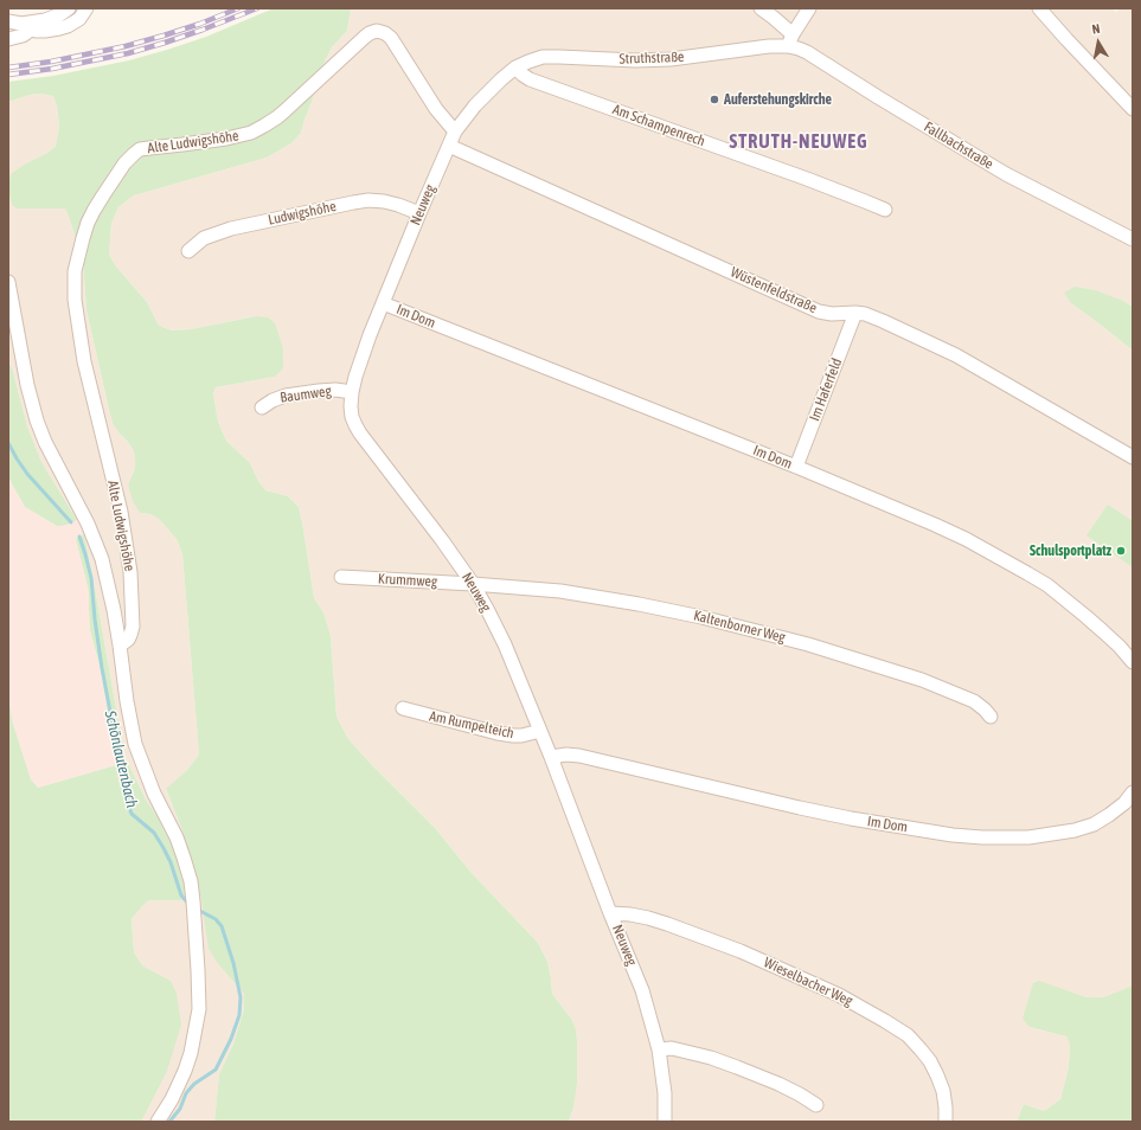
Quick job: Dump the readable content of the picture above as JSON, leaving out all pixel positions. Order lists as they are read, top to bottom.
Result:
{
  "streets": {
    "street": [
      "Struthstraße",
      "Am Schampenrech",
      "Alte Ludwigshöhe",
      "Fallbachstraße",
      "Neuweg",
      "Ludwigshöhe",
      "Wüstenfeldstraße",
      "Im Dom",
      "Im Haferfeld",
      "Baumweg",
      "Krummweg",
      "Kaltenborner Weg",
      "Am Rumpelteich",
      "Wieselbacher Weg"
    ]
  },
  "crossings": [
    ["Struthstraße", "Am Schampenrech"],
    ["Struthstraße", "Fallbachstraße"],
    ["Struthstraße", "Neuweg"],
    ["Alte Ludwigshöhe", "Neuweg"],
    ["Neuweg", "Ludwigshöhe"],
    ["Neuweg", "Wüstenfeldstraße"],
    ["Neuweg", "Im Dom"],
    ["Neuweg", "Baumweg"],
    ["Neuweg", "Krummweg"],
    ["Neuweg", "Kaltenborner Weg"],
    ["Neuweg", "Am Rumpelteich"],
    ["Neuweg", "Wieselbacher Weg"],
    ["Wüstenfeldstraße", "Im Haferfeld"],
    ["Im Dom", "Im Haferfeld"],
    ["Krummweg", "Kaltenborner Weg"]
  ],
  "districts": ["STRUTH-NEUWEG"],
  "water": ["Schönlautenbach"],
  "places": ["Auferstehungskirche", "Schulsportplatz"],
  "north": "top"
}
